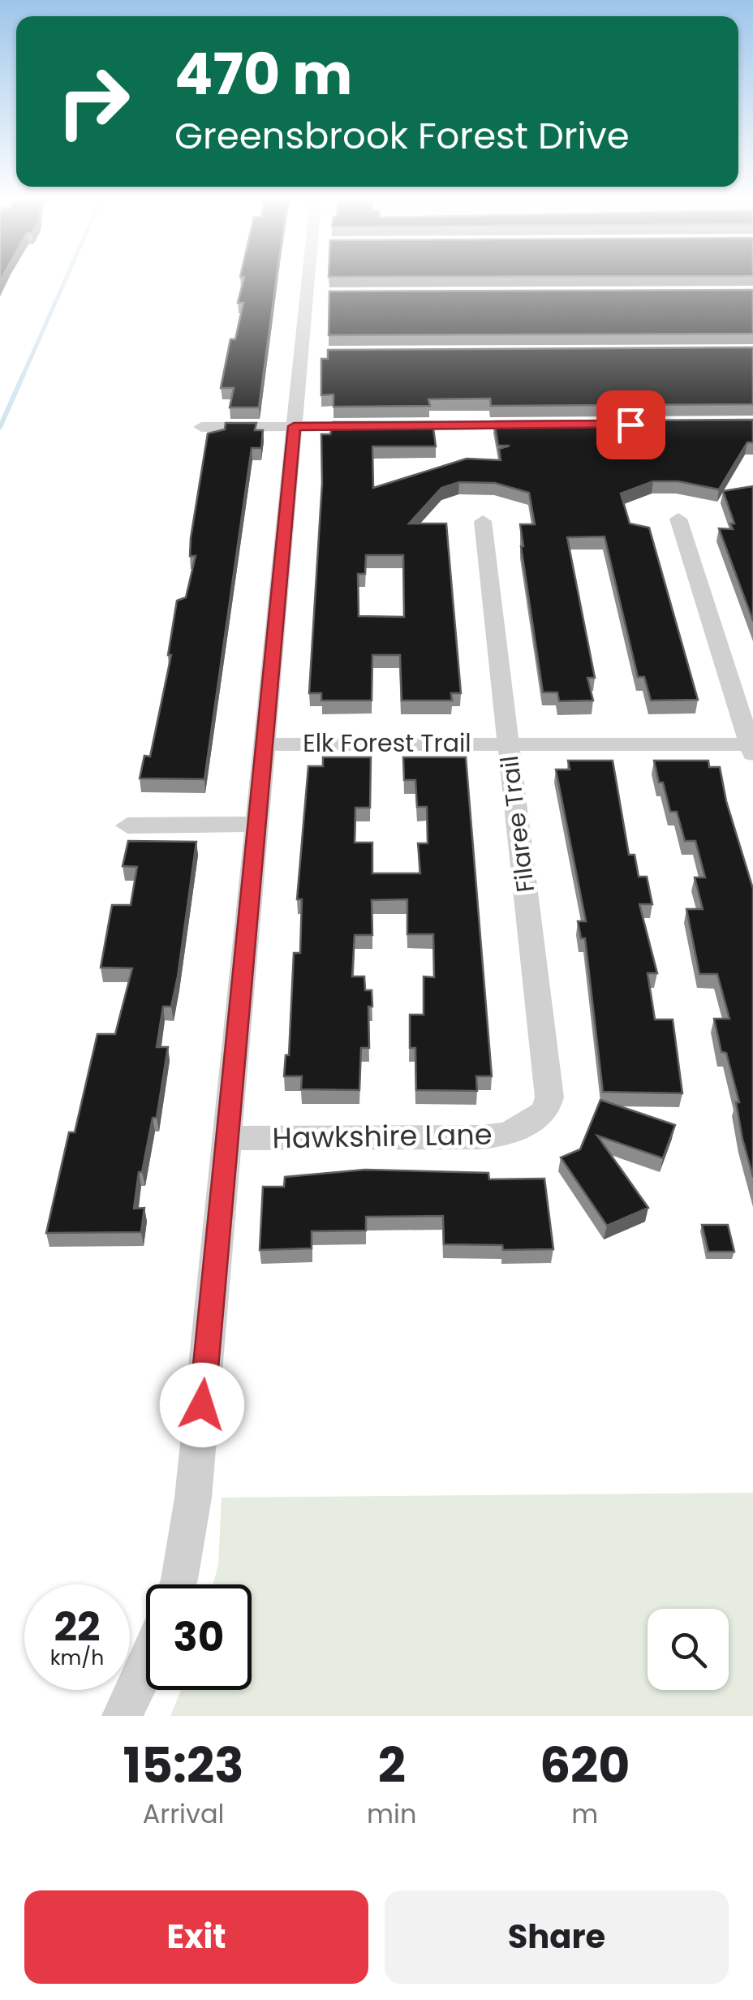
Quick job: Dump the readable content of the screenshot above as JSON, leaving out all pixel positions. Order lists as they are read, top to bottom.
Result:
{
  "streets": {
    "street": ["Elk Forest Trail", "Filaree Trail", "Hawkshire Lane"]
  },
  "crossings": [
    ["Elk Forest Trail", "Filaree Trail"],
    ["Filaree Trail", "Hawkshire Lane"]
  ],
  "page": {
    "turn": ["470 m", "Greensbrook Forest Drive"],
    "speed": "22 km/h",
    "limit": "30",
    "eta": [
      "15:23",
      "Arrival",
      "2",
      "min",
      "620",
      "m"
    ],
    "buttons": ["Exit", "Share"]
  }
}
